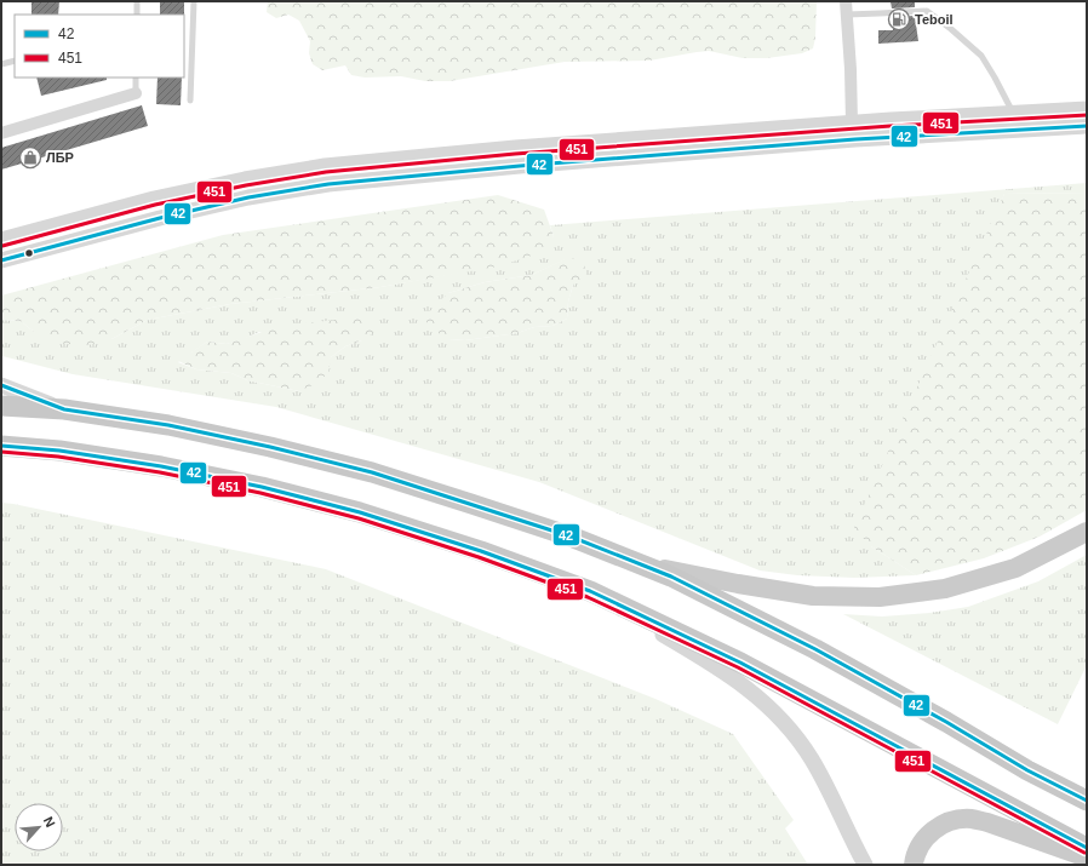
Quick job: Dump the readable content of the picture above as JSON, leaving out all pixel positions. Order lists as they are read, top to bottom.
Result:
{
  "places": {
    "fuel station": ["Teboil"],
    "shop": ["ЛБР"]
  },
  "lines": ["transit line 451", "transit line 42"],
  "legend": ["42", "451"],
  "north": "top right"
}
